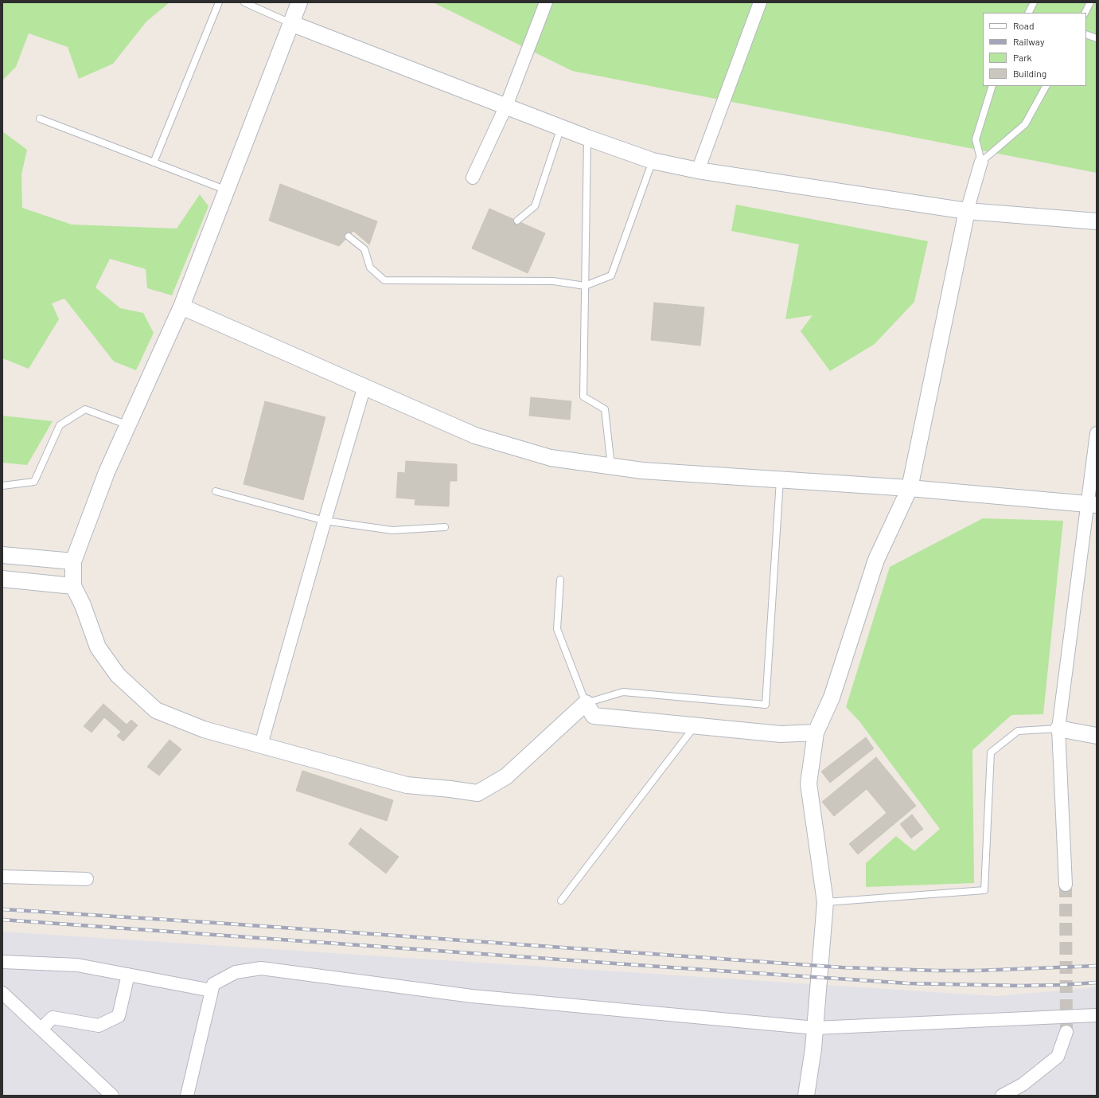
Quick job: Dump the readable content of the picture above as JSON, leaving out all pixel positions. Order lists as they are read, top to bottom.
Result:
{
  "legend": [
    "Road",
    "Railway",
    "Park",
    "Building"
  ]
}
